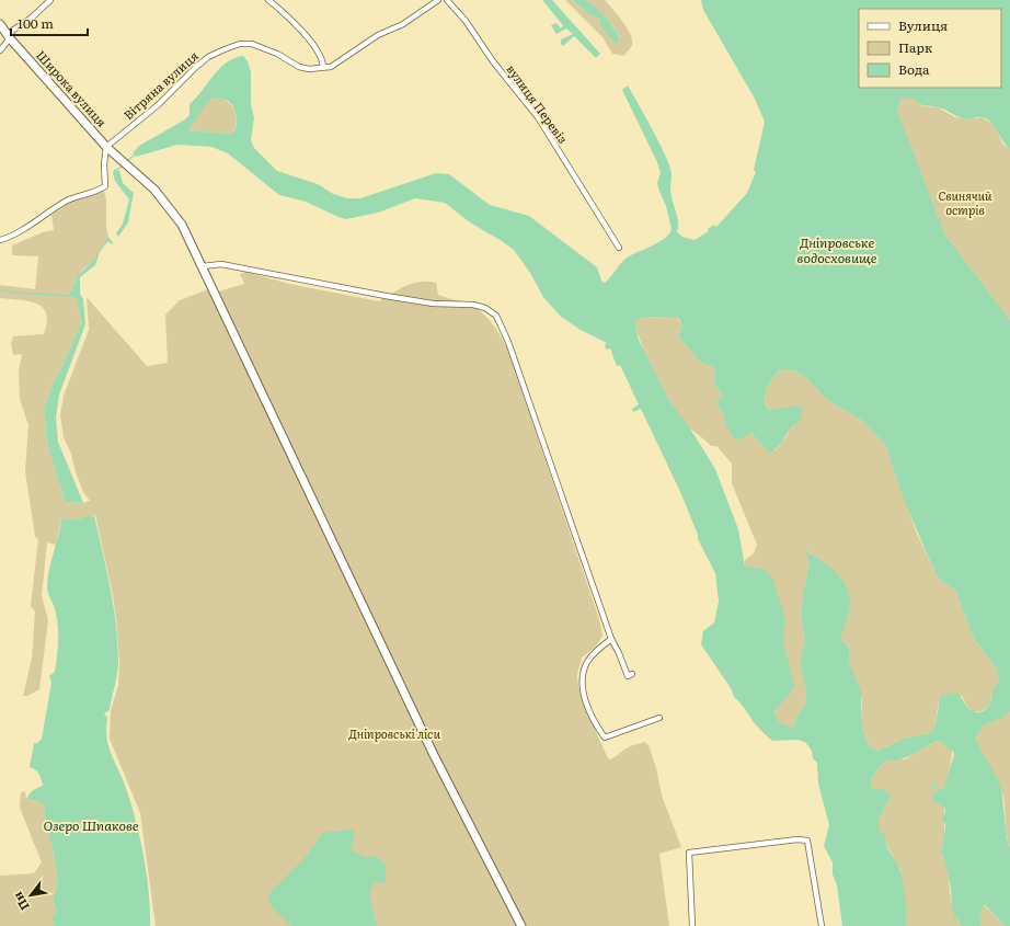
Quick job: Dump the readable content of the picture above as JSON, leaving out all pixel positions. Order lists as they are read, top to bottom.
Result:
{
  "streets": {
    "main road": ["Широка вулиця"],
    "street": ["Вітряна вулиця", "вулиця Перевіз"]
  },
  "crossings": [
    ["Вітряна вулиця", "Широка вулиця"]
  ],
  "water": ["Дніпровське водосховище", "Озеро Шпакове"],
  "parks": ["Свинячий острів", "Дніпровські ліси"],
  "legend": ["Вулиця", "Парк", "Вода"],
  "scale_bar": "100 m",
  "north": "bottom left"
}
